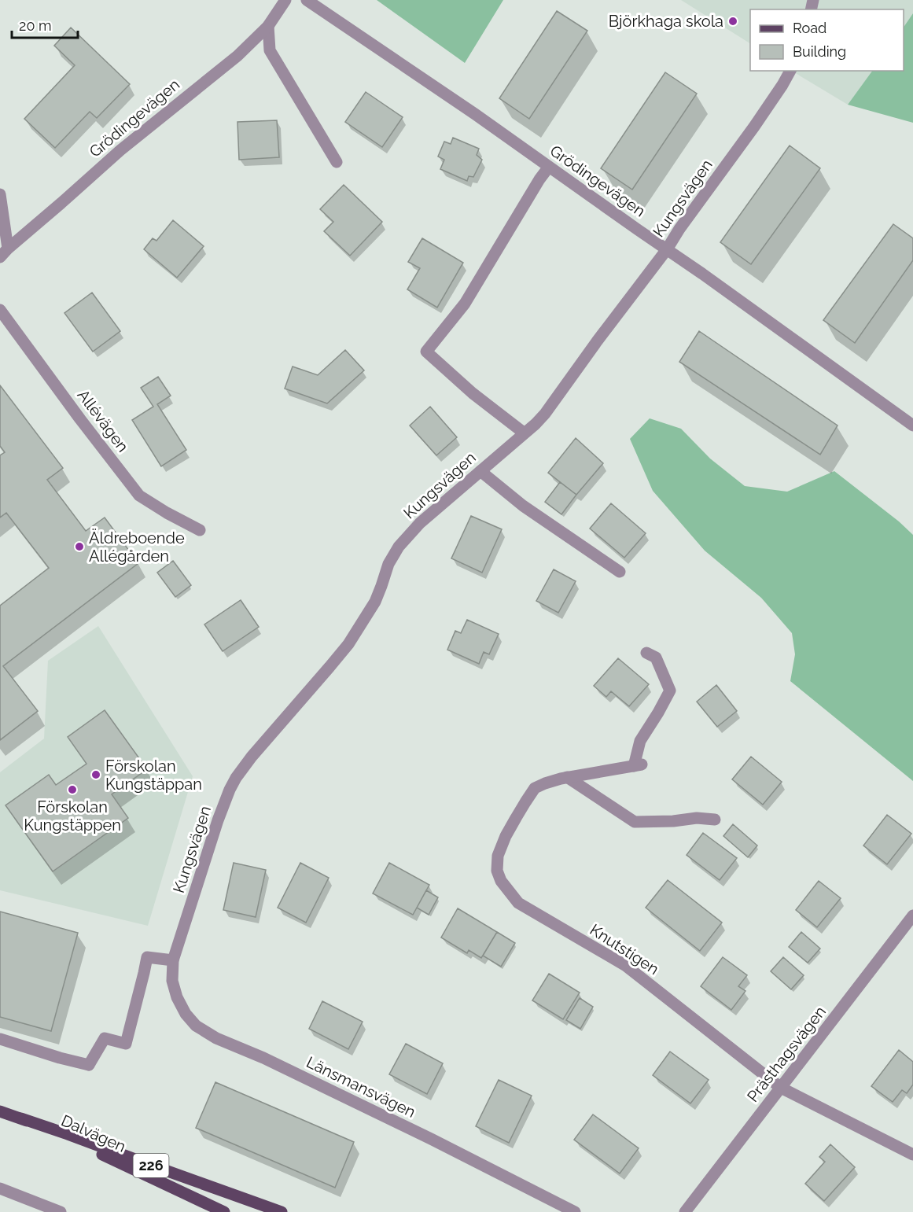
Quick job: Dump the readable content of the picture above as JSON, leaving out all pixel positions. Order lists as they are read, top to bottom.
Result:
{
  "streets": {
    "main road": ["Dalvägen", "226"],
    "street": [
      "Grödingevägen",
      "Kungsvägen",
      "Allévägen",
      "Knutstigen",
      "Prästhagsvägen",
      "Länsmansvägen"
    ]
  },
  "crossings": [
    ["Grödingevägen", "Kungsvägen"],
    ["Kungsvägen", "Länsmansvägen"],
    ["Knutstigen", "Prästhagsvägen"],
    ["Dalvägen", "226"]
  ],
  "places": [
    "Björkhaga skola",
    "Äldreboende Allégården",
    "Förskolan Kungstäppan",
    "Förskolan Kungstäppen"
  ],
  "legend": ["Road", "Building"],
  "scale_bar": "20 m"
}
